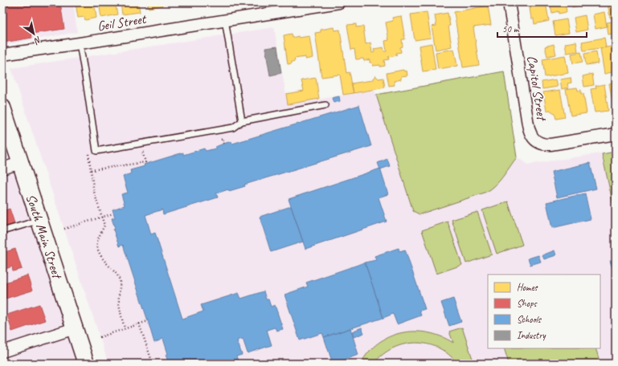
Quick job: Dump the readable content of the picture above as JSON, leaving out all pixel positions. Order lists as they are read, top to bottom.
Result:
{
  "streets": {
    "main road": ["South Main Street"],
    "street": ["Geil Street", "Capitol Street"]
  },
  "legend": [
    "Homes",
    "Shops",
    "Schools",
    "Industry"
  ],
  "scale_bar": "50 m",
  "north": "bottom right"
}
